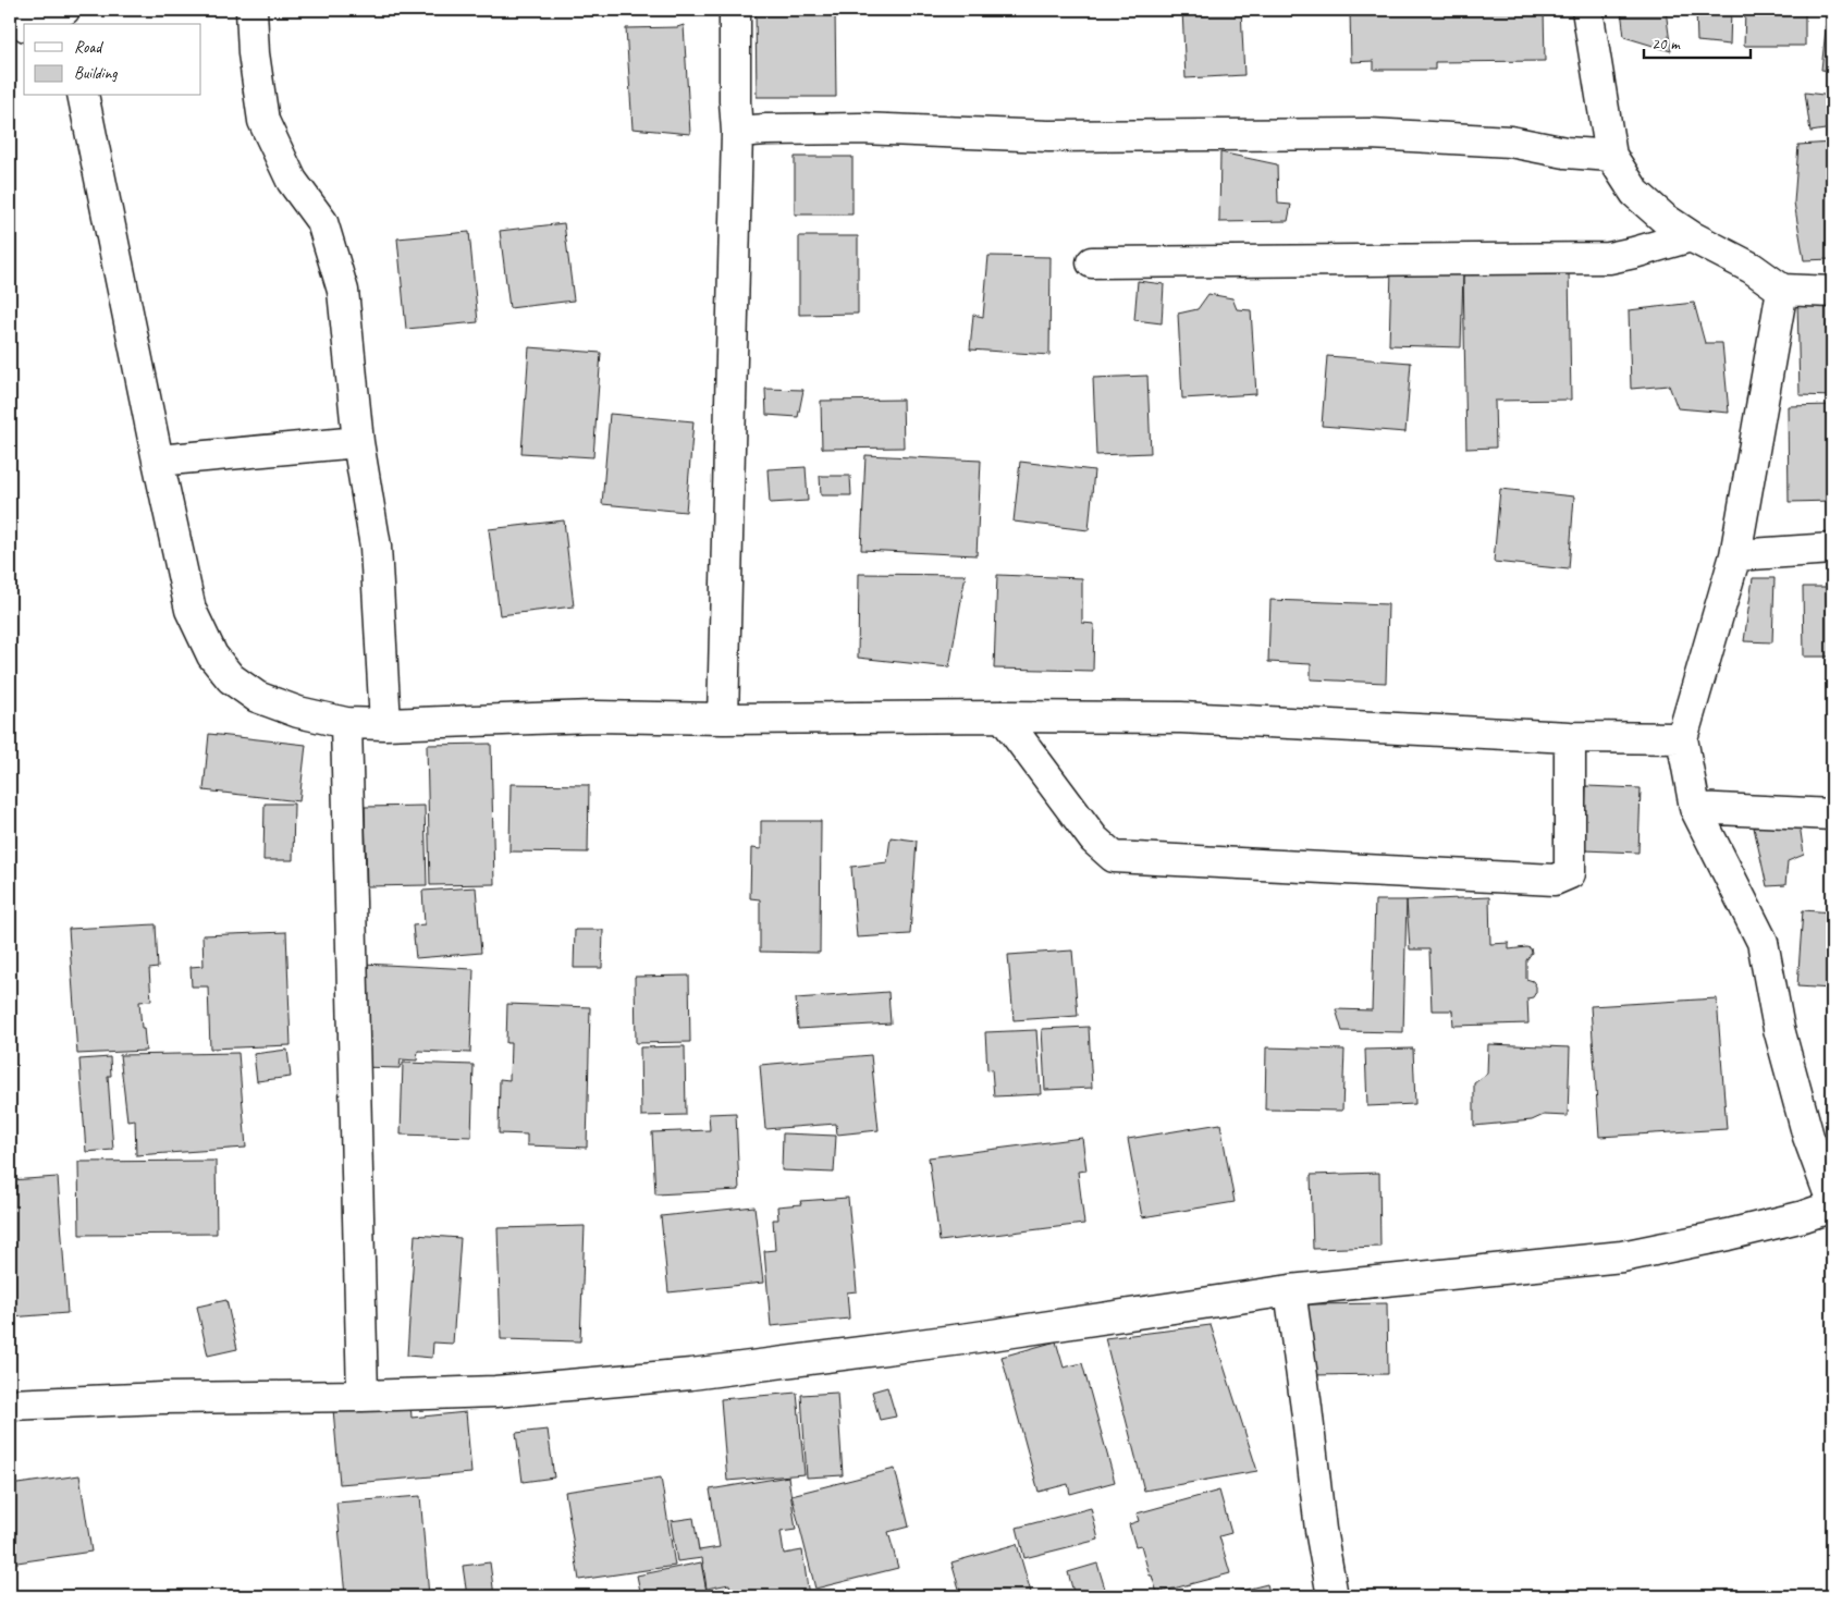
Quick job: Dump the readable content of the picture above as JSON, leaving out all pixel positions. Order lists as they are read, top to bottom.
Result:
{
  "legend": ["Road", "Building"],
  "scale_bar": "20 m"
}
